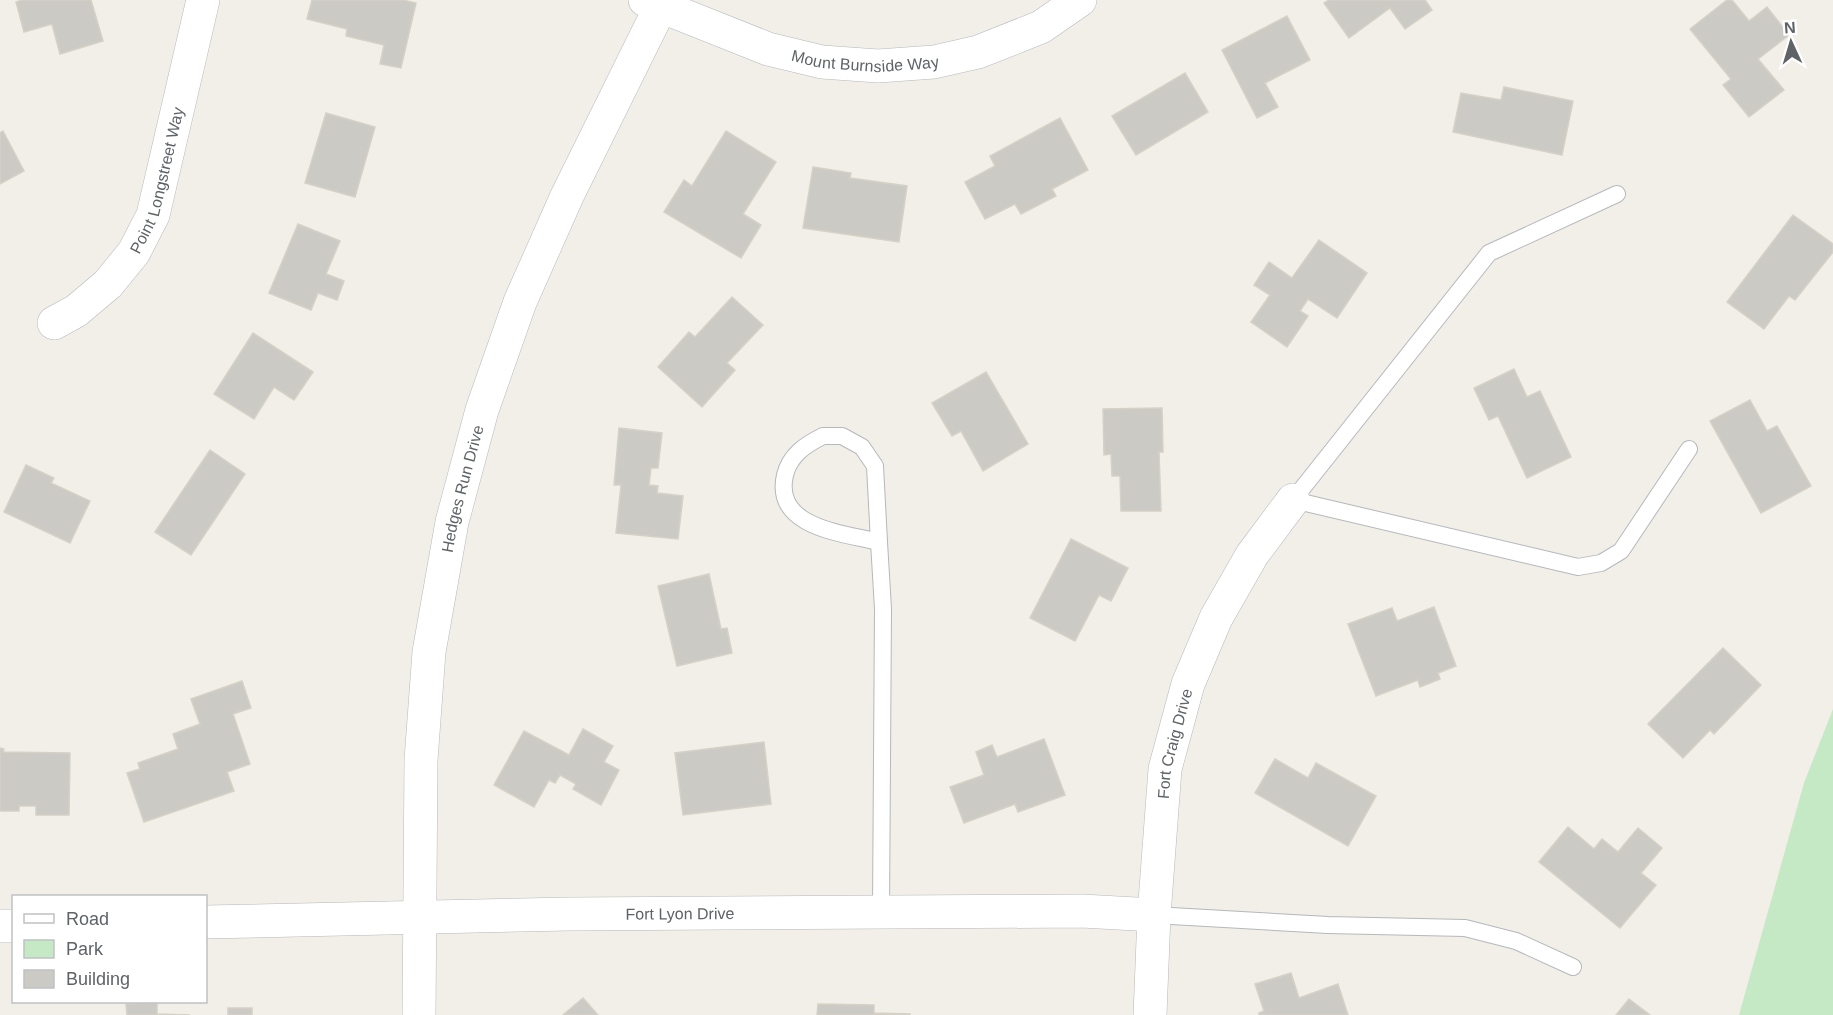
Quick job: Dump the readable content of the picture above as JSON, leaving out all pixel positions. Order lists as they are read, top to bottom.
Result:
{
  "streets": {
    "street": [
      "Mount Burnside Way",
      "Point Longstreet Way",
      "Hedges Run Drive",
      "Fort Craig Drive",
      "Fort Lyon Drive"
    ]
  },
  "crossings": [
    ["Mount Burnside Way", "Hedges Run Drive"],
    ["Hedges Run Drive", "Fort Lyon Drive"],
    ["Fort Craig Drive", "Fort Lyon Drive"]
  ],
  "legend": ["Road", "Park", "Building"],
  "north": "top"
}
